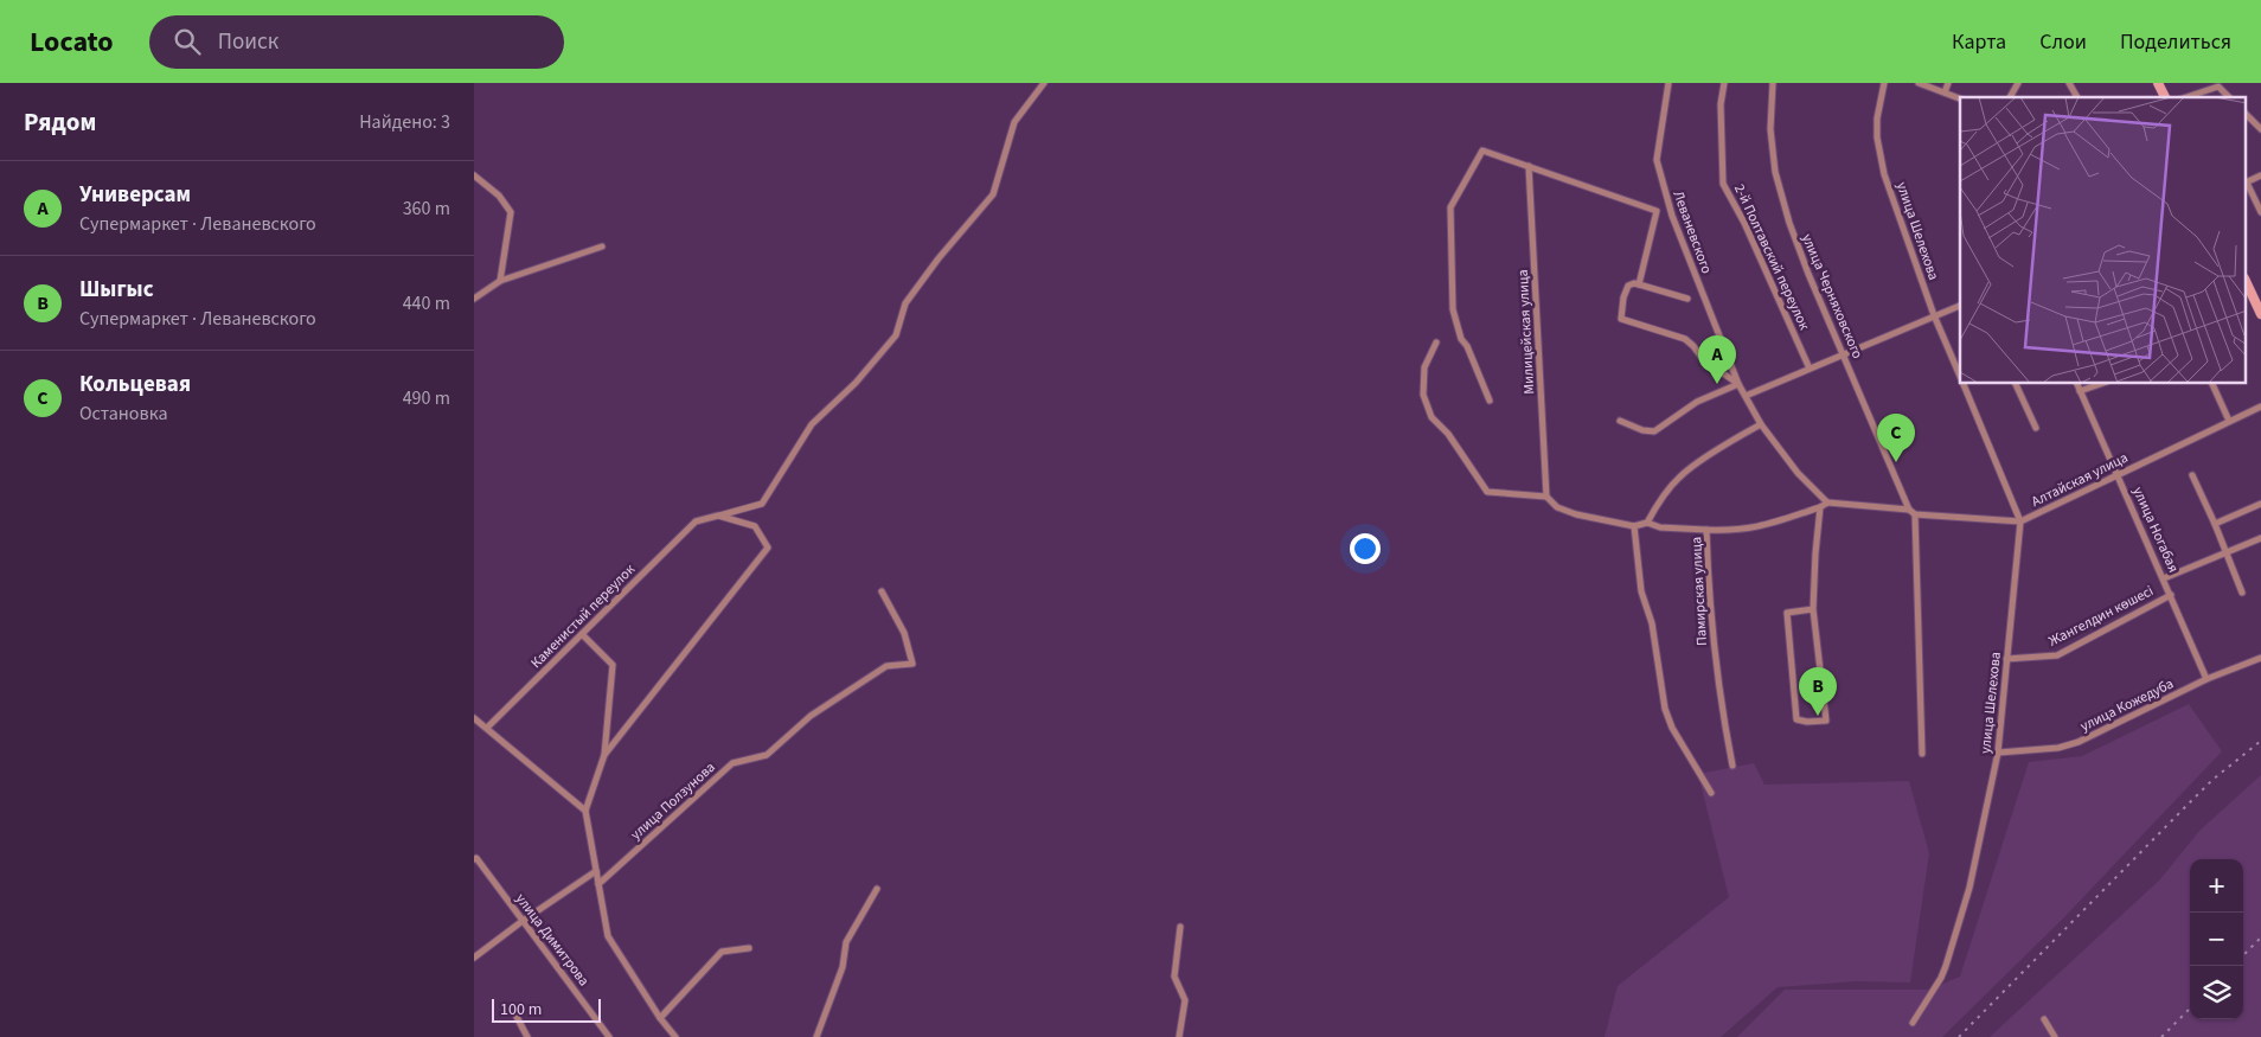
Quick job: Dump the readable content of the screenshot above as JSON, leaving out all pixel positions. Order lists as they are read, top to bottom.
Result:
{
  "streets": {
    "street": [
      "улица Шелехова",
      "Леваневского",
      "2-й Полтавский переулок",
      "улица Черняховского",
      "Милицейская улица",
      "Алтайская улица",
      "улица Ногабая",
      "Памирская улица",
      "Каменистый переулок",
      "Жангелдин көшесі",
      "улица Кожедуба",
      "улица Ползунова",
      "улица Димитрова"
    ]
  },
  "crossings": [
    ["улица Шелехова", "Алтайская улица"],
    ["улица Шелехова", "Жангелдин көшесі"],
    ["улица Шелехова", "улица Кожедуба"],
    ["Леваневского", "Милицейская улица"],
    ["Леваневского", "Алтайская улица"],
    ["улица Черняховского", "Алтайская улица"],
    ["Алтайская улица", "улица Ногабая"],
    ["улица Ногабая", "Жангелдин көшесі"],
    ["улица Ногабая", "улица Кожедуба"]
  ],
  "scale_bar": "100 m",
  "page": {
    "header": "Locato",
    "search": "Поиск",
    "nav": ["Карта", "Слои", "Поделиться"],
    "heading": ["Рядом", "Найдено: 3"],
    "list": [
      {
        "mark": "A",
        "name": "Универсам",
        "note": "Супермаркет · Леваневского",
        "value": "360 m"
      },
      {
        "mark": "B",
        "name": "Шыгыс",
        "note": "Супермаркет · Леваневского",
        "value": "440 m"
      },
      {
        "mark": "C",
        "name": "Кольцевая",
        "note": "Остановка",
        "value": "490 m"
      }
    ],
    "pins": ["A", "C", "B"],
    "map_buttons": ["+", "−"],
    "scale": "100 m"
  }
}
